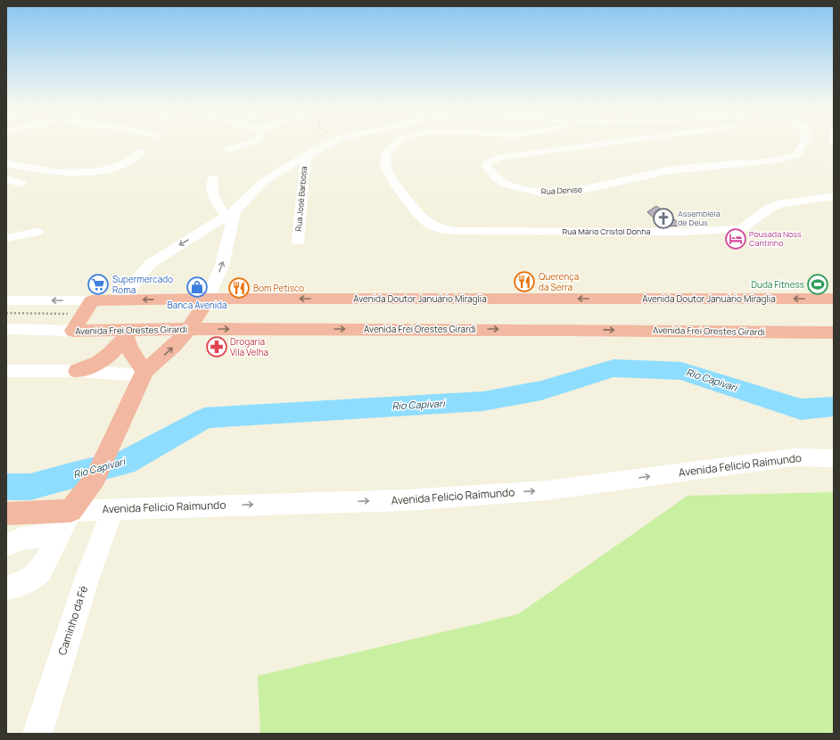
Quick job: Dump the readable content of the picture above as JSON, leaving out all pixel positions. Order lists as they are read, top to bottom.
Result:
{
  "streets": {
    "main road": ["Avenida Doutor Januário Miraglia", "Avenida Frei Orestes Girardi"],
    "street": [
      "Rua Denise",
      "Rua José Barbosa",
      "Rua Mário Cristol Donha",
      "Avenida Felicio Raimundo",
      "Caminho da Fé"
    ]
  },
  "crossings": [
    ["Avenida Felicio Raimundo", "Caminho da Fé"]
  ],
  "one_way": ["Avenida Doutor Januário Miraglia", "Avenida Frei Orestes Girardi", "Avenida Felicio Raimundo"],
  "water": ["Rio Capivari"],
  "places": {
    "church": ["Assembléia de Deus"],
    "hotel": ["Pousada Noss Cantinho"],
    "restaurant": ["Querença da Serra", "Bom Petisco"],
    "supermarket": ["Supermercado Roma"],
    "sports": ["Duda Fitness"],
    "shop": ["Banca Avenida"],
    "pharmacy": ["Drogaria Vila Velha"]
  }
}
